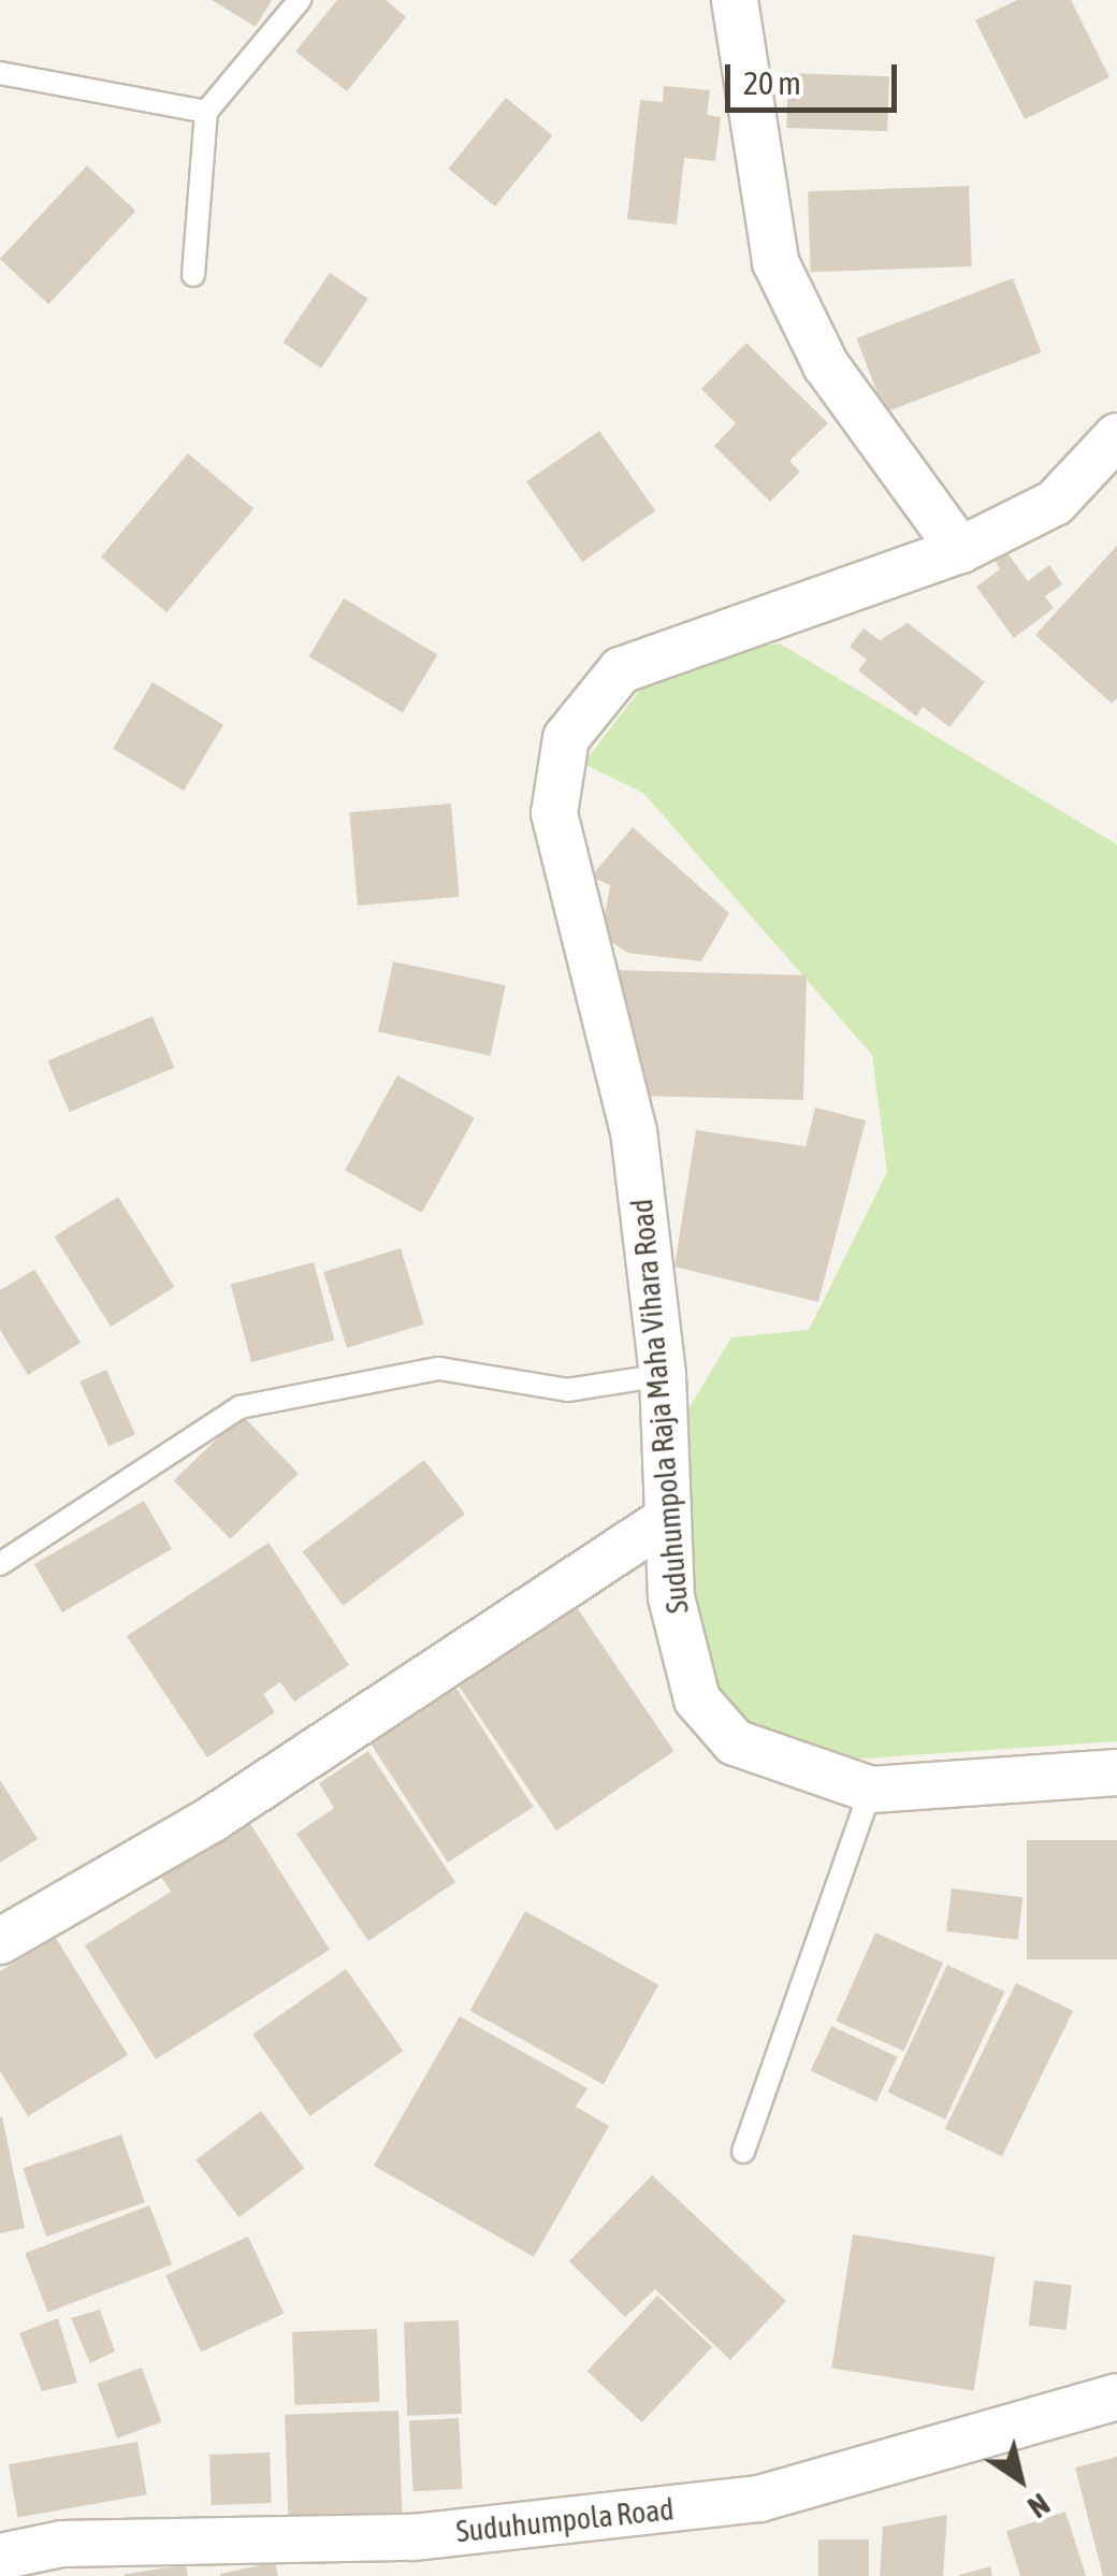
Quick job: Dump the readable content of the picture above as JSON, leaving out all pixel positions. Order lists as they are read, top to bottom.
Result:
{
  "streets": {
    "street": ["Suduhumpola Raja Maha Vihara Road", "Suduhumpola Road"]
  },
  "scale_bar": "20 m",
  "north": "bottom right"
}
